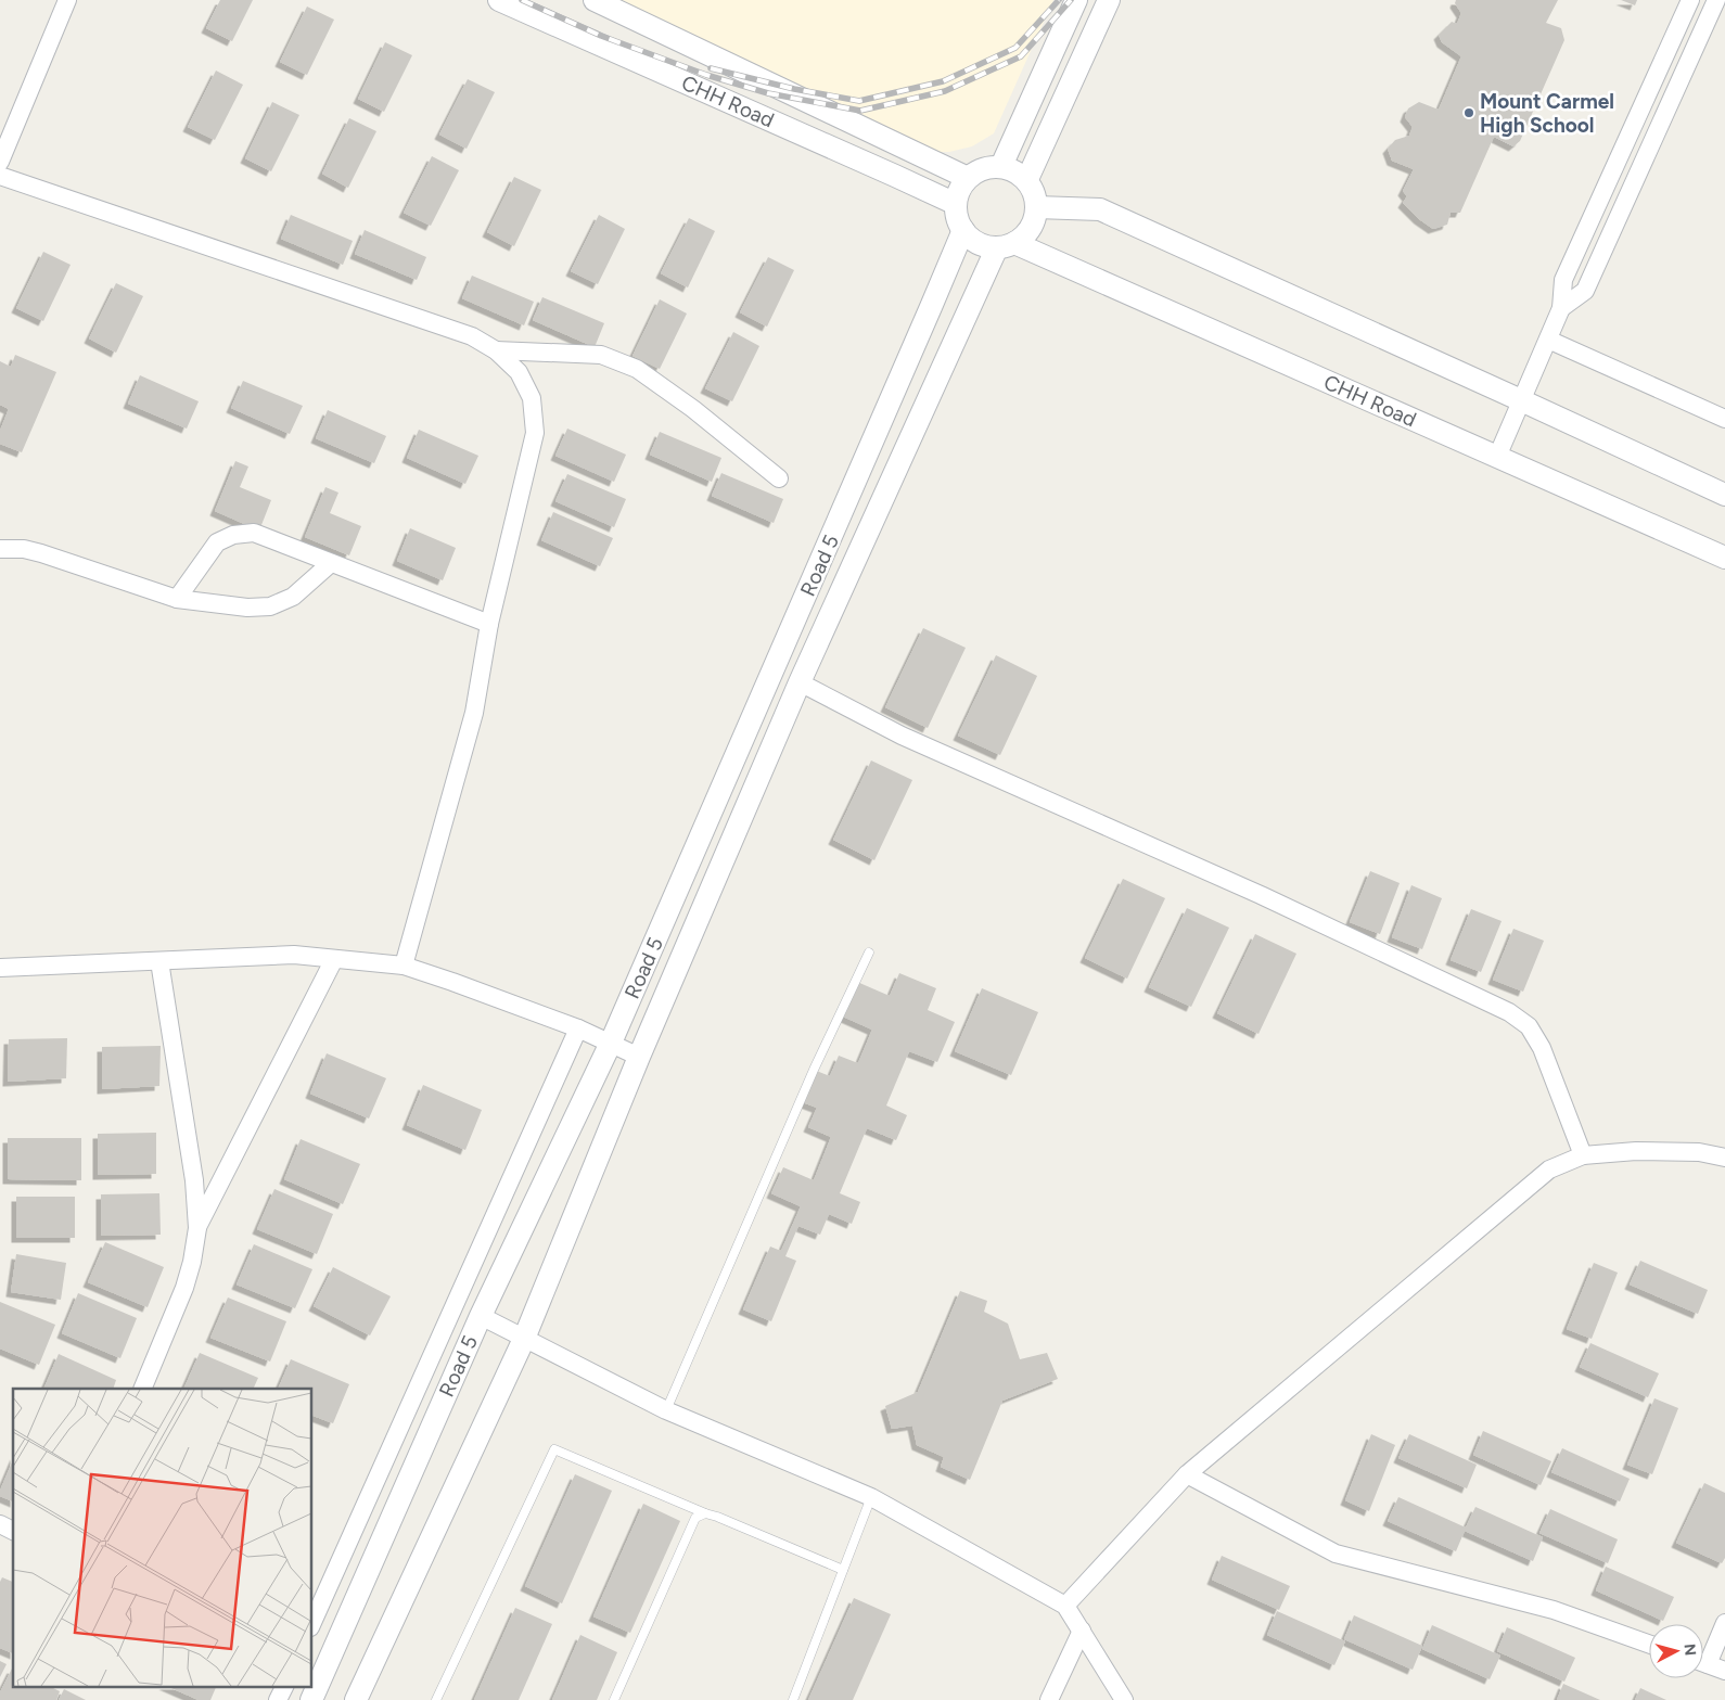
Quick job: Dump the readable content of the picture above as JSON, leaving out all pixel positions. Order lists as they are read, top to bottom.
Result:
{
  "streets": {
    "street": ["CHH Road", "Road 5"]
  },
  "crossings": [
    ["CHH Road", "Road 5"]
  ],
  "places": ["Mount Carmel High School"],
  "north": "right"
}
